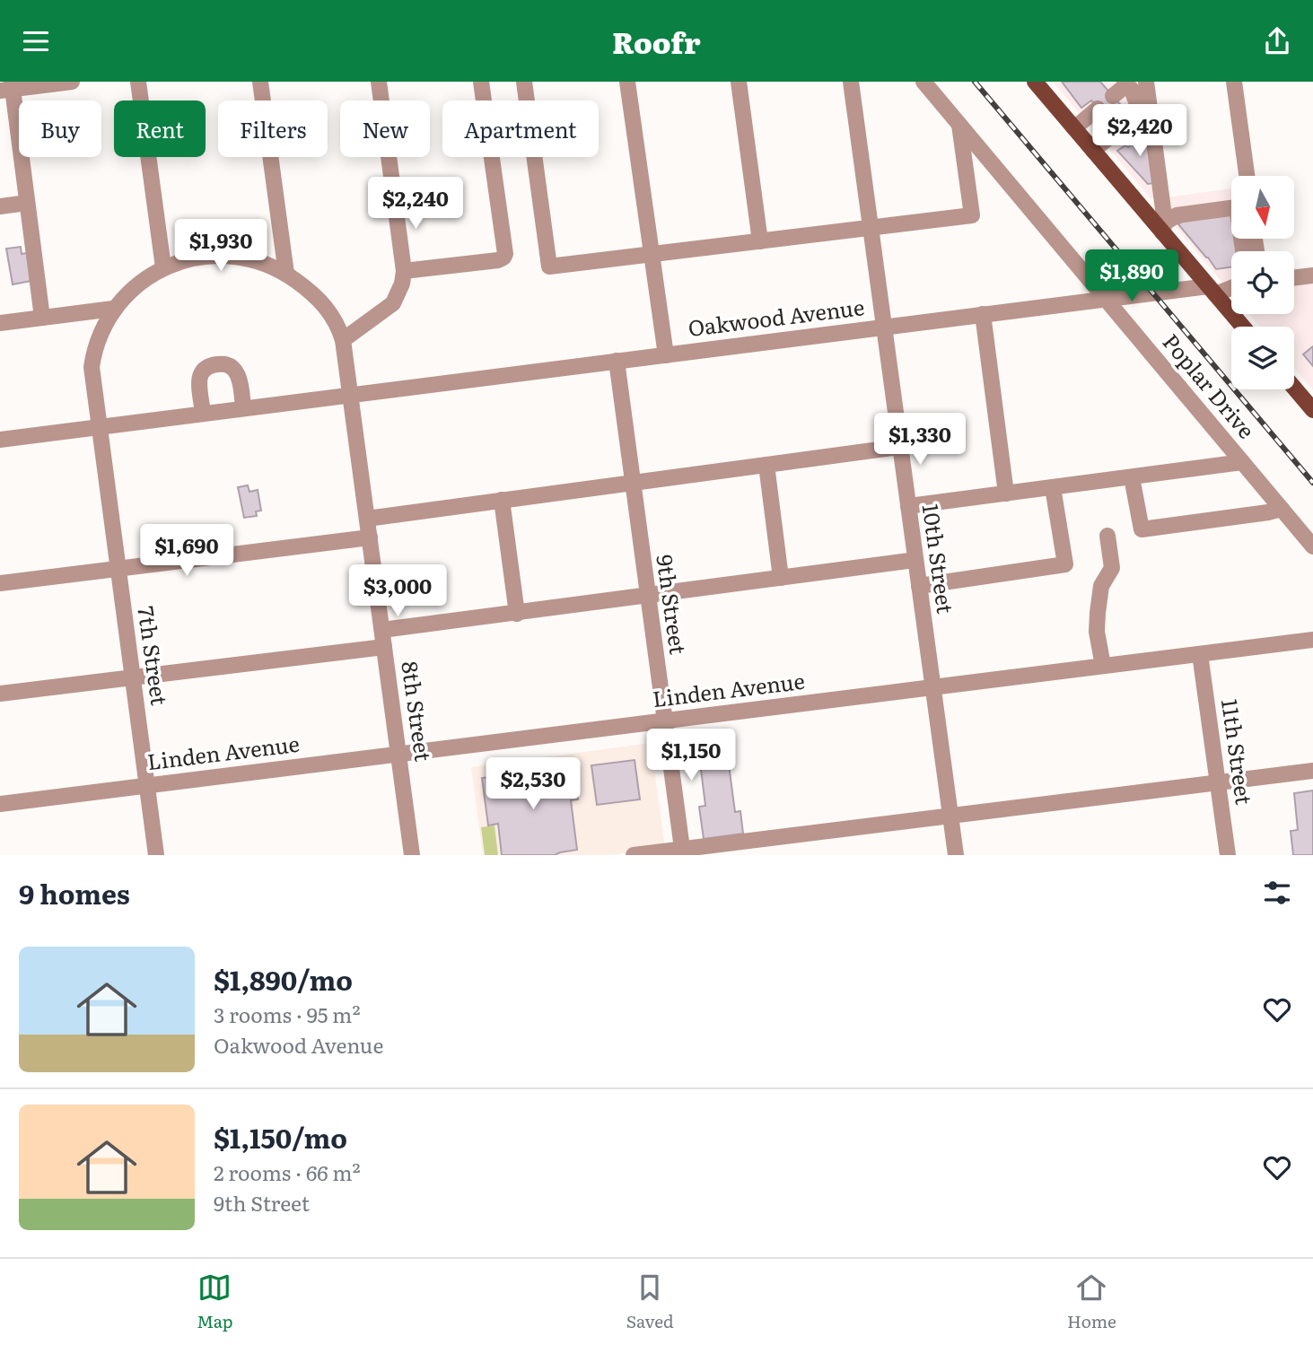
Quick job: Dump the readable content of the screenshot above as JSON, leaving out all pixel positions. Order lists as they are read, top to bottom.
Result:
{
  "streets": {
    "street": [
      "Oakwood Avenue",
      "Poplar Drive",
      "10th Street",
      "9th Street",
      "7th Street",
      "Linden Avenue",
      "8th Street",
      "11th Street"
    ]
  },
  "crossings": [
    ["Oakwood Avenue", "Poplar Drive"],
    ["Oakwood Avenue", "10th Street"],
    ["Oakwood Avenue", "9th Street"],
    ["Oakwood Avenue", "8th Street"],
    ["10th Street", "Linden Avenue"],
    ["9th Street", "Linden Avenue"],
    ["7th Street", "Linden Avenue"],
    ["7th Street", "8th Street"],
    ["Linden Avenue", "8th Street"],
    ["Linden Avenue", "11th Street"]
  ],
  "north": "bottom",
  "page": {
    "header": "Roofr",
    "chip": [
      "Buy",
      "Rent",
      "Filters",
      "New",
      "Apartment"
    ],
    "price": [
      "$2,420",
      "$2,240",
      "$1,930",
      "$1,890",
      "$1,330",
      "$1,690",
      "$3,000",
      "$1,150",
      "$2,530"
    ],
    "heading": "9 homes",
    "list": [
      {
        "name": "$1,890/mo",
        "note": "3 rooms · 95 m² · Oakwood Avenue"
      },
      {
        "name": "$1,150/mo",
        "note": "2 rooms · 66 m² · 9th Street"
      }
    ],
    "tabs": ["Map", "Saved", "Home"]
  }
}
